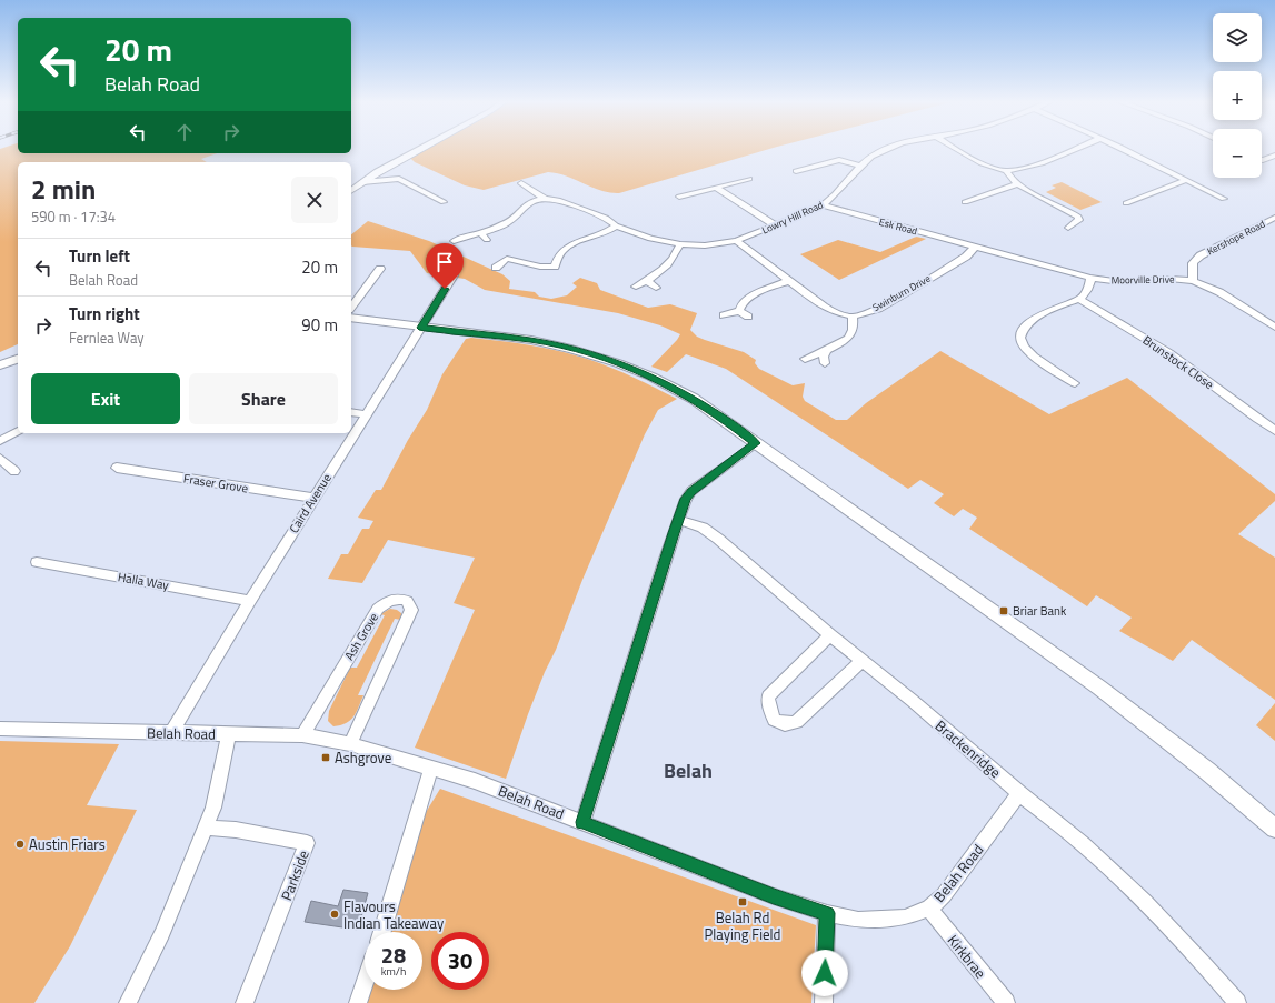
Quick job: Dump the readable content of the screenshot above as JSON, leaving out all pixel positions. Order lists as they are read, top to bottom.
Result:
{
  "streets": {
    "street": [
      "Lowry Hill Road",
      "Esk Road",
      "Kershope Road",
      "Moorville Drive",
      "Swinburn Drive",
      "Brunstock Close",
      "Fraser Grove",
      "Caird Avenue",
      "Halla Way",
      "Ash Grove",
      "Belah Road",
      "Brackenridge",
      "Parkside",
      "Kirkbrae"
    ]
  },
  "crossings": [
    ["Lowry Hill Road", "Esk Road"],
    ["Esk Road", "Moorville Drive"],
    ["Esk Road", "Swinburn Drive"],
    ["Kershope Road", "Moorville Drive"],
    ["Moorville Drive", "Swinburn Drive"],
    ["Fraser Grove", "Caird Avenue"],
    ["Caird Avenue", "Halla Way"],
    ["Caird Avenue", "Belah Road"],
    ["Ash Grove", "Belah Road"],
    ["Belah Road", "Brackenridge"],
    ["Belah Road", "Kirkbrae"]
  ],
  "districts": ["Belah"],
  "places": {
    "transit": ["Briar Bank", "Ashgrove", "Belah Rd Playing Field"],
    "other": ["Austin Friars", "Flavours Indian Takeaway"]
  },
  "page": {
    "map_buttons": ["+", "−"],
    "turn": ["20 m", "Belah Road"],
    "heading": ["2 min", "590 m · 17:34"],
    "list": [
      {
        "name": "Turn left",
        "note": "Belah Road",
        "value": "20 m"
      },
      {
        "name": "Turn right",
        "note": "Fernlea Way",
        "value": "90 m"
      }
    ],
    "buttons": ["Exit", "Share"],
    "speed": "28 km/h",
    "limit": "30"
  }
}
